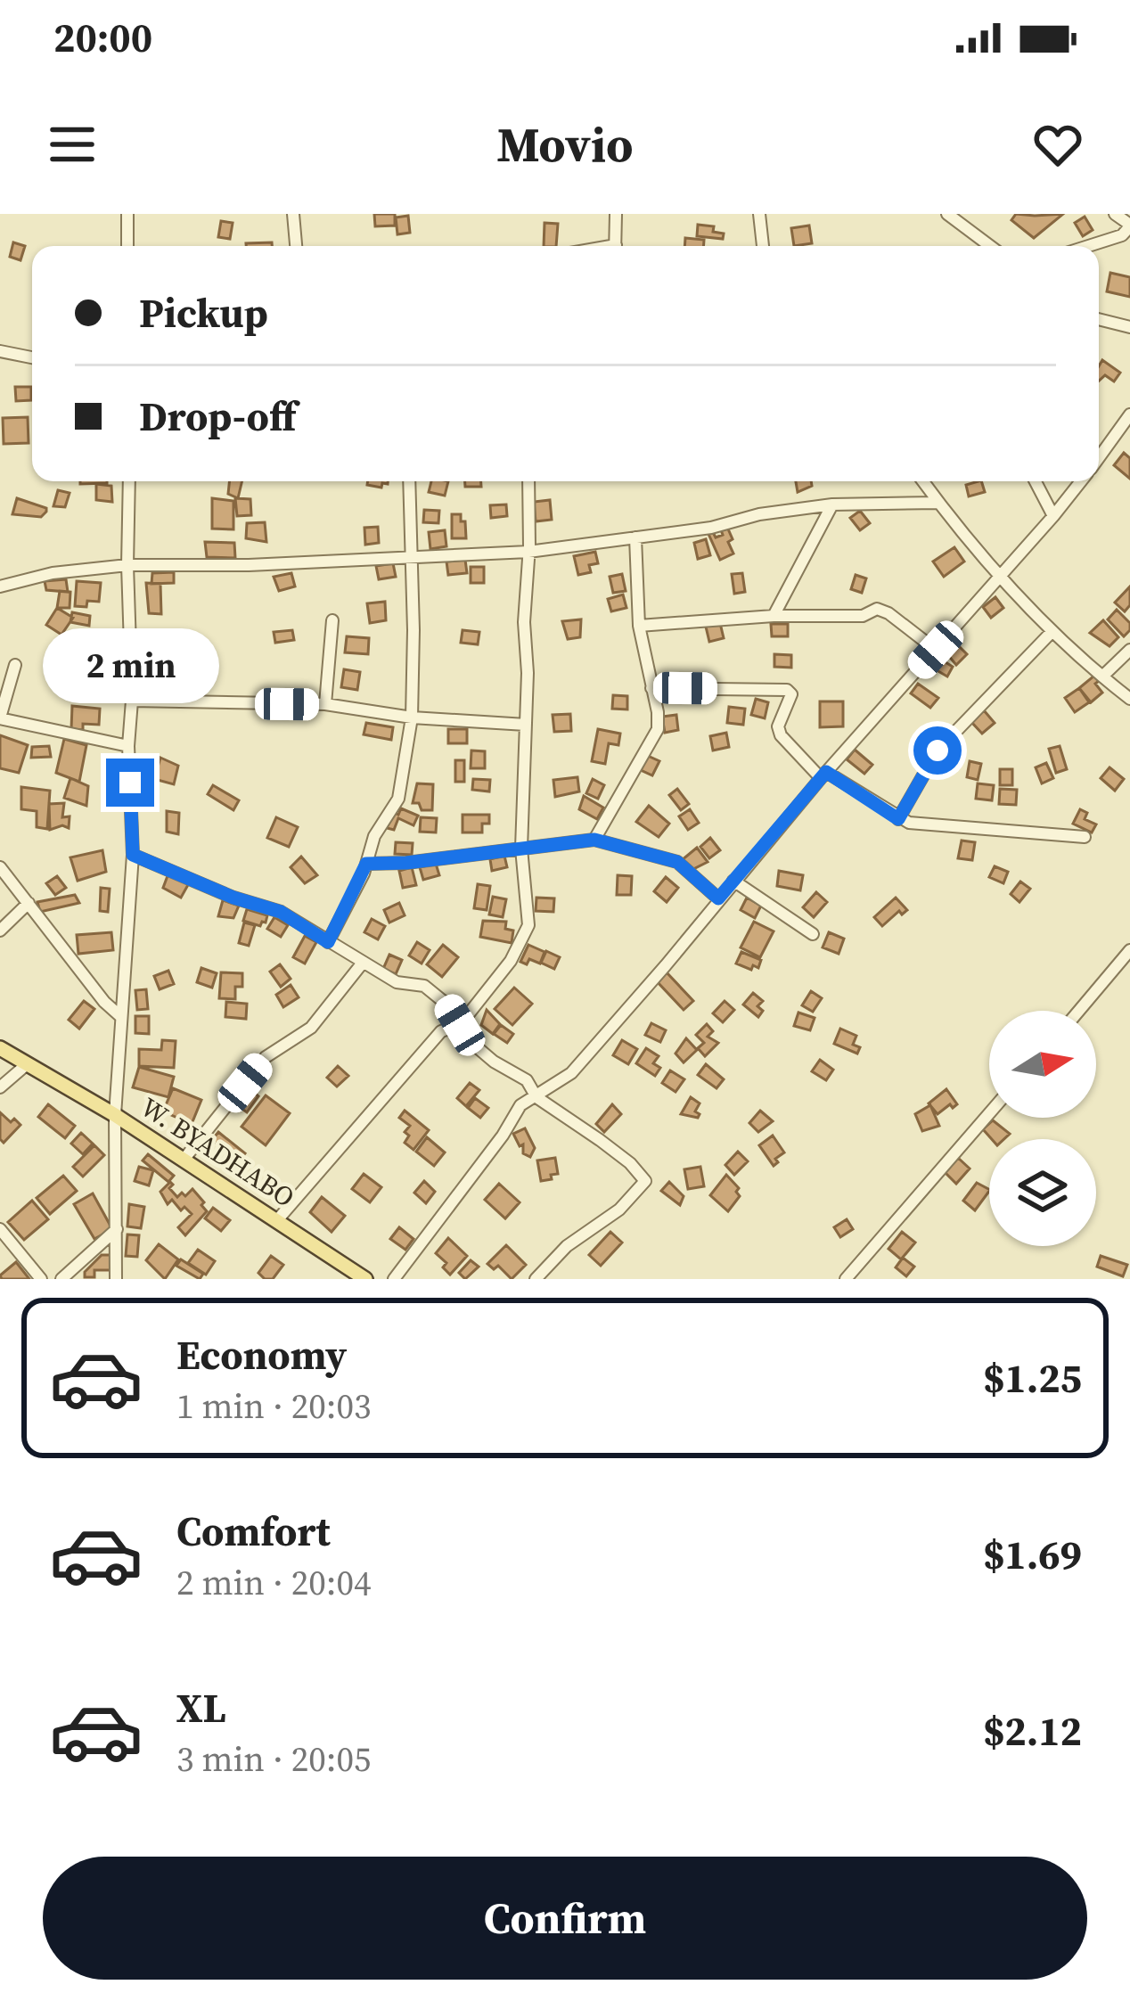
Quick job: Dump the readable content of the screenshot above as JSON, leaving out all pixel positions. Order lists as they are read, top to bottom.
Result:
{
  "streets": {
    "main road": ["W. BYADHABO"]
  },
  "north": "right",
  "page": {
    "status": "20:00",
    "header": "Movio",
    "banner": ["Pickup", "Drop-off"],
    "bubble": "2 min",
    "list": [
      {
        "name": "Economy",
        "note": "1 min · 20:03",
        "value": "$1.25"
      },
      {
        "name": "Comfort",
        "note": "2 min · 20:04",
        "value": "$1.69"
      },
      {
        "name": "XL",
        "note": "3 min · 20:05",
        "value": "$2.12"
      }
    ],
    "buttons": "Confirm"
  }
}
